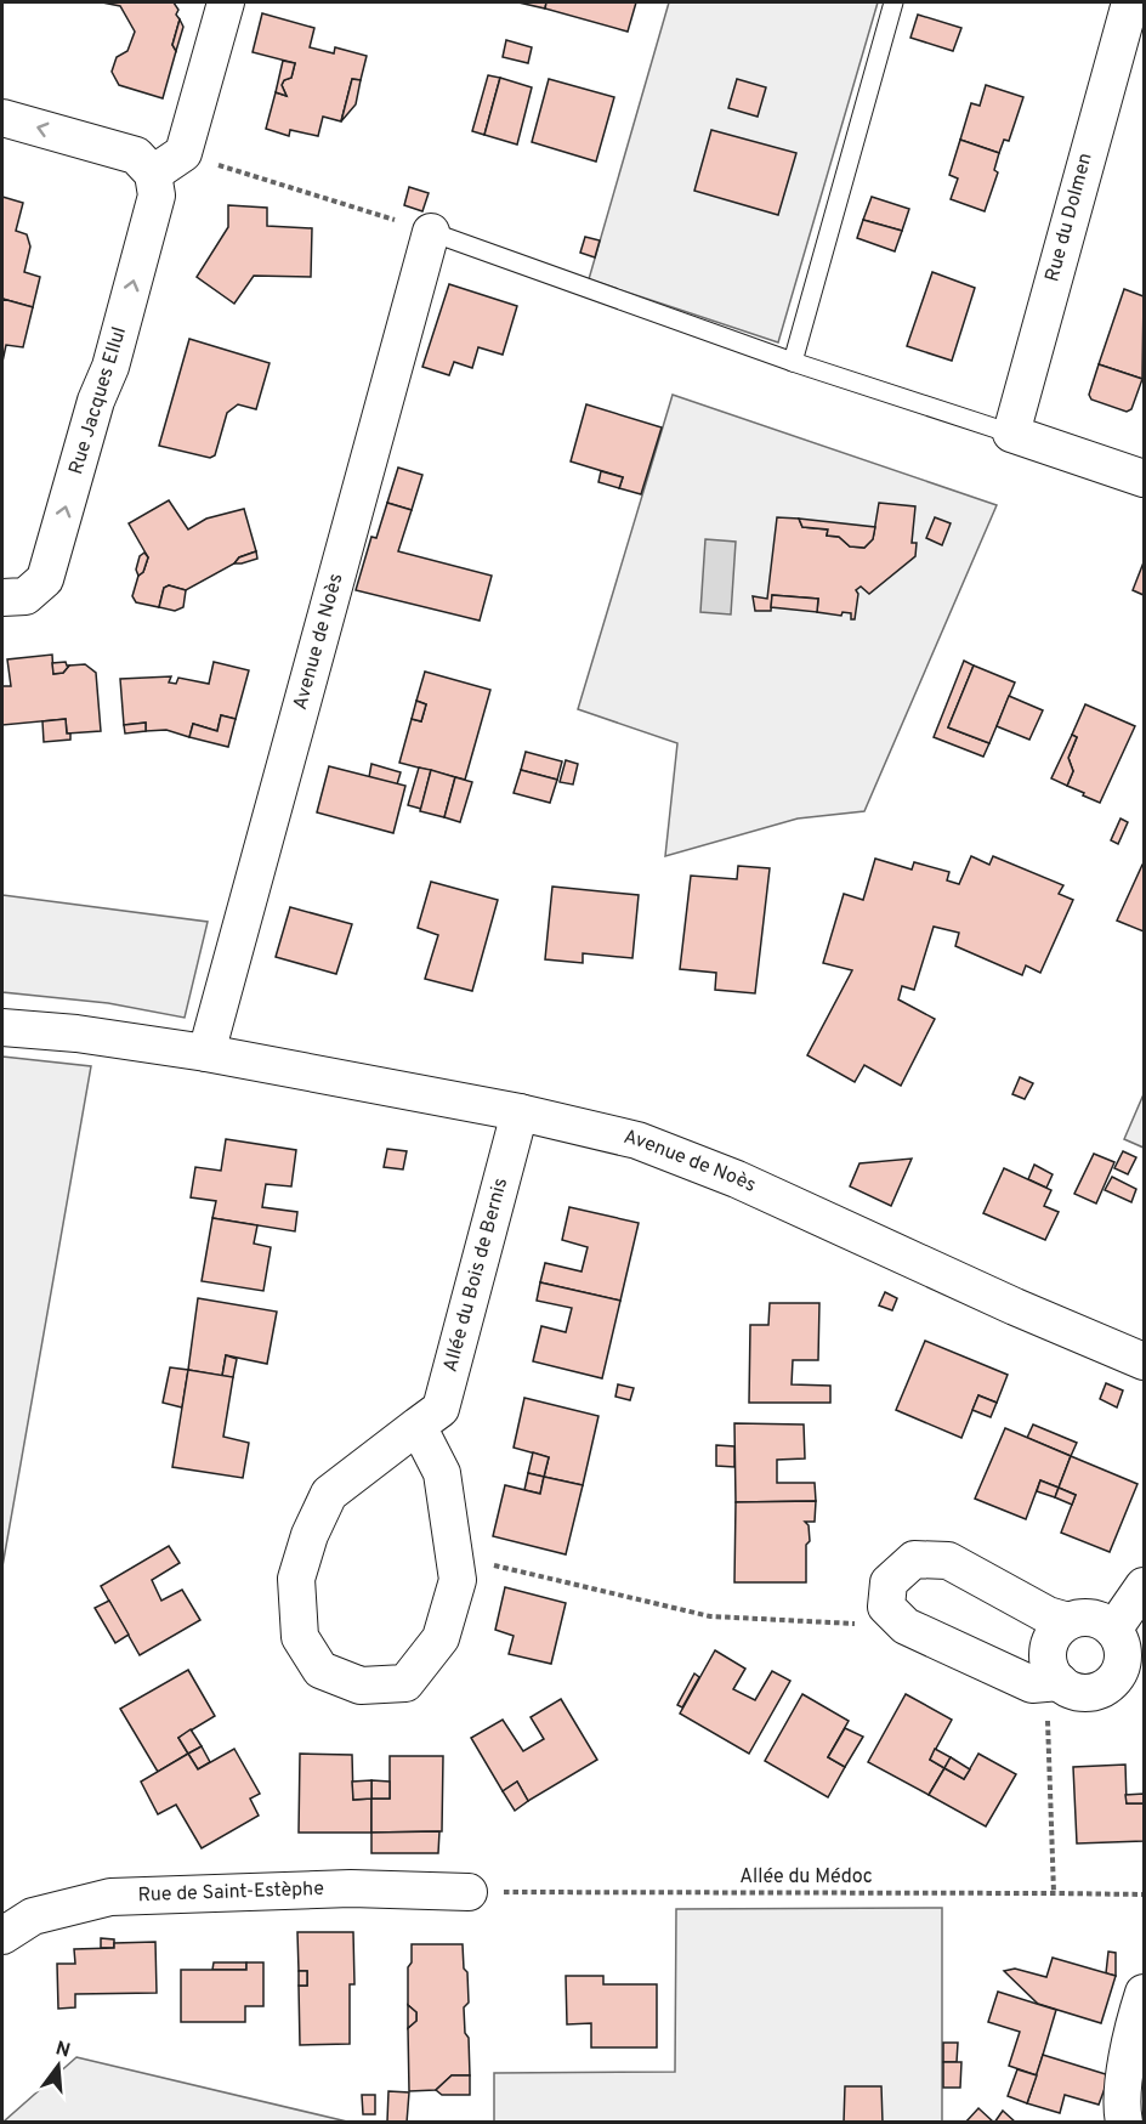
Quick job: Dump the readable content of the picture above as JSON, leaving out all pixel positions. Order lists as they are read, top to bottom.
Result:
{
  "streets": {
    "street": [
      "Rue du Dolmen",
      "Rue Jacques Ellul",
      "Avenue de Noès",
      "Allée du Bois de Bernis",
      "Rue de Saint-Estèphe"
    ],
    "path": ["Allée du Médoc"]
  },
  "crossings": [
    ["Avenue de Noès", "Allée du Bois de Bernis"],
    ["Allée du Médoc", "Rue de Saint-Estèphe"]
  ],
  "one_way": ["Rue Jacques Ellul"],
  "north": "top"
}
